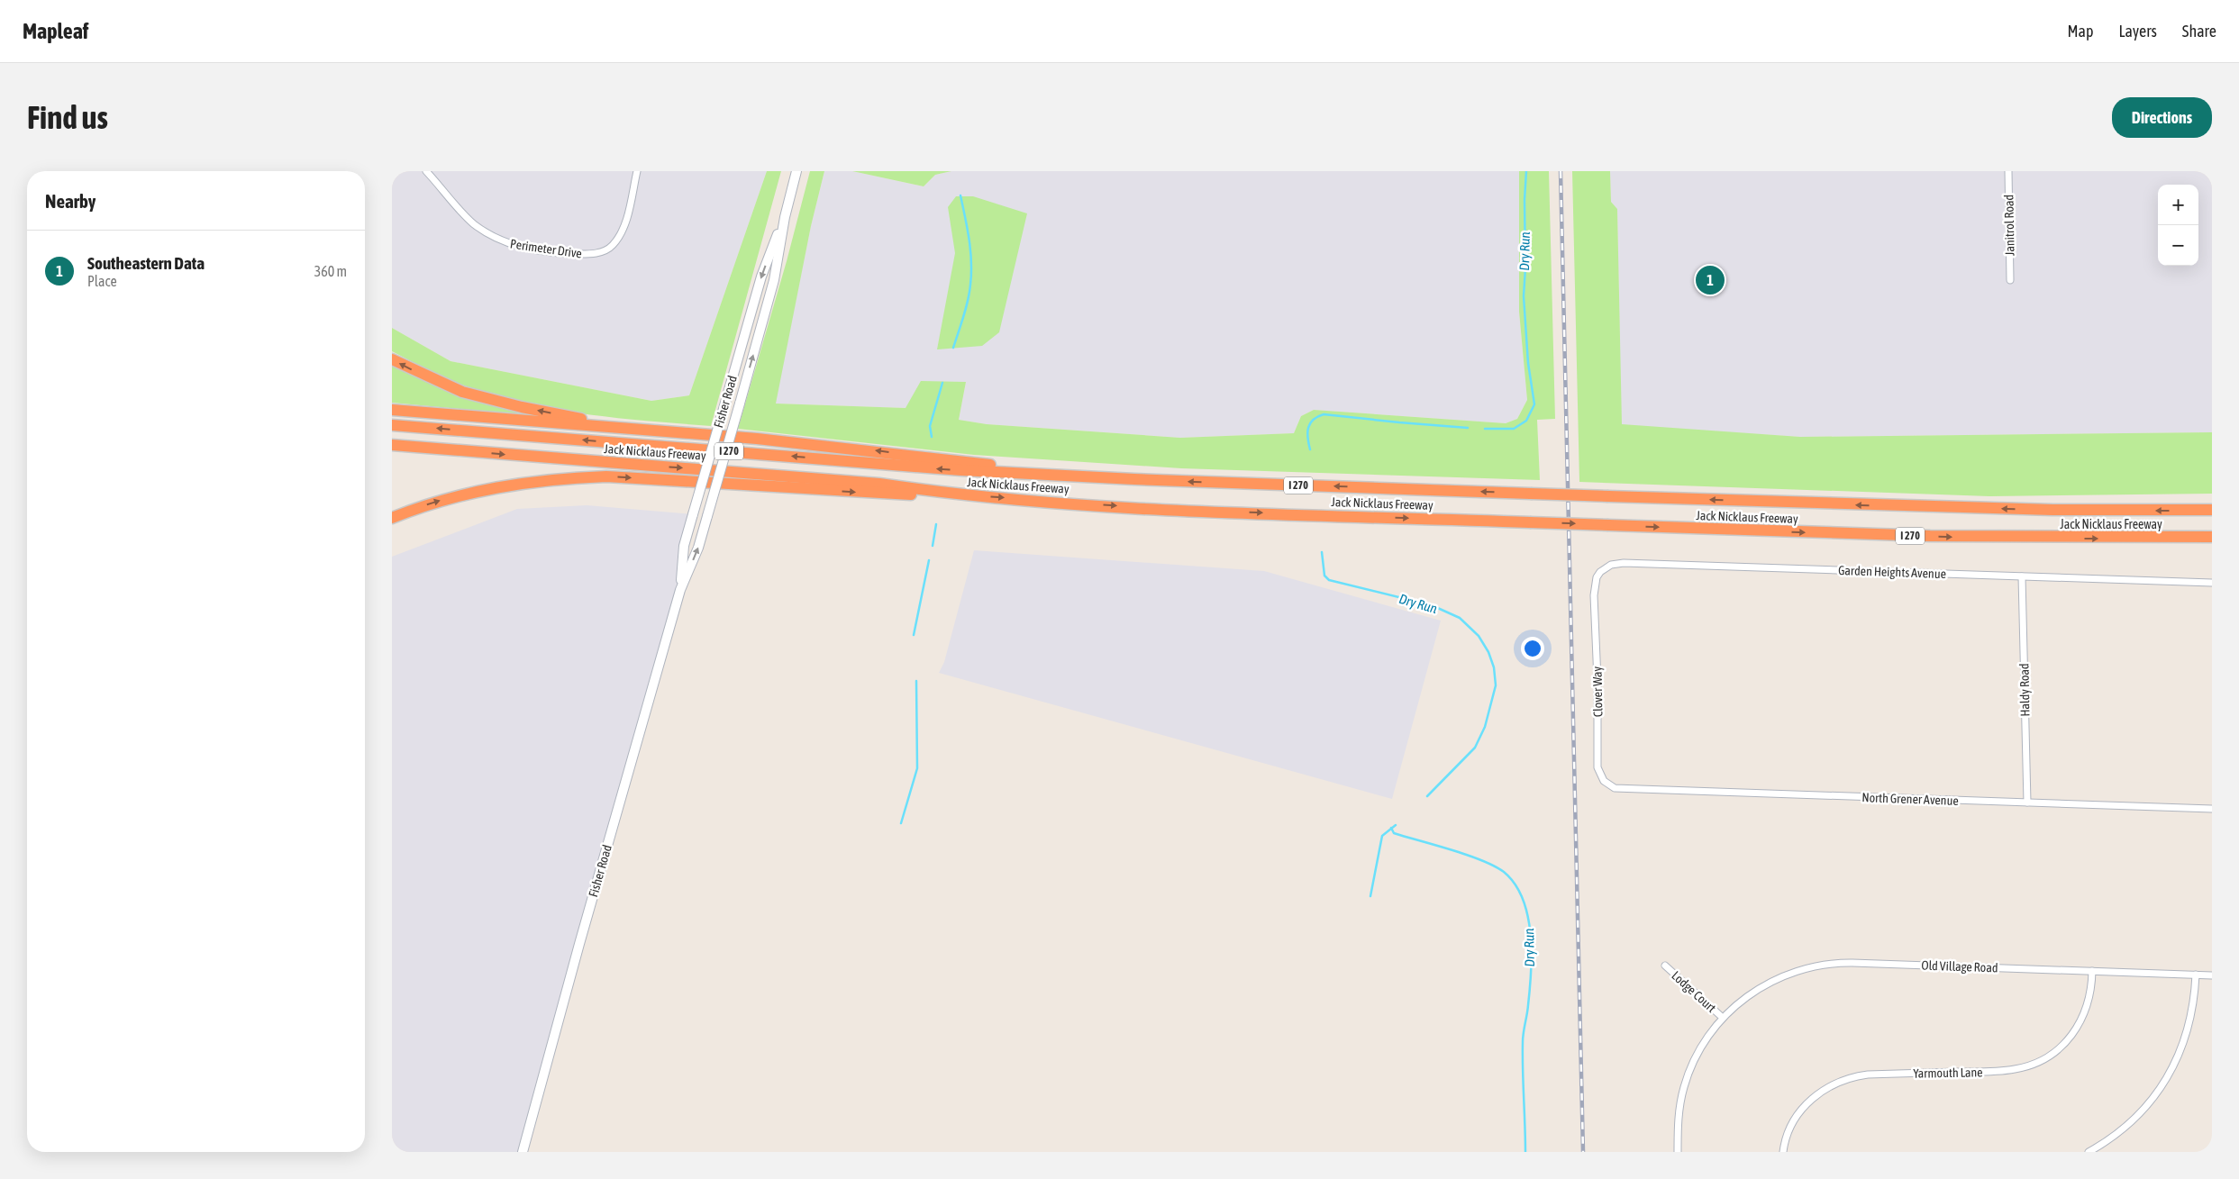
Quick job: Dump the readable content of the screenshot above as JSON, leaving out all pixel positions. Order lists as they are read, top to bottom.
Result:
{
  "streets": {
    "highway": ["I 270", "Jack Nicklaus Freeway"],
    "main road": ["Fisher Road"],
    "street": [
      "Janitrol Road",
      "Perimeter Drive",
      "Garden Heights Avenue",
      "Haldy Road",
      "Clover Way",
      "North Grener Avenue",
      "Old Village Road",
      "Lodge Court",
      "Yarmouth Lane"
    ]
  },
  "crossings": [
    ["Garden Heights Avenue", "Haldy Road"],
    ["Garden Heights Avenue", "Clover Way"],
    ["Haldy Road", "North Grener Avenue"],
    ["Clover Way", "North Grener Avenue"],
    ["Old Village Road", "Lodge Court"],
    ["Old Village Road", "Yarmouth Lane"]
  ],
  "water": ["Dry Run"],
  "page": {
    "header": "Mapleaf",
    "nav": ["Map", "Layers", "Share"],
    "buttons": "Directions",
    "title": "Find us",
    "heading": "Nearby",
    "map_buttons": ["+", "−"],
    "list": [
      {
        "mark": "1",
        "name": "Southeastern Data",
        "note": "Place",
        "value": "360 m"
      }
    ],
    "pins": "1"
  }
}
